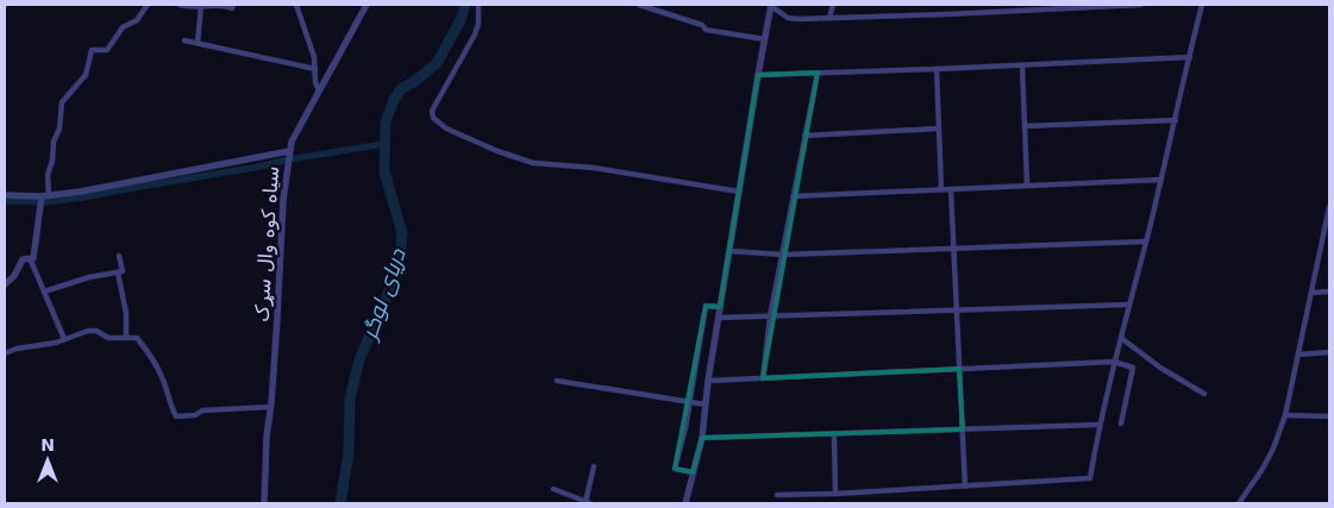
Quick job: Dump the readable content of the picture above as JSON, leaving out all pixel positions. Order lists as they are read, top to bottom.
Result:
{
  "streets": {
    "street": ["سیاه کوه وال سړک"]
  },
  "water": ["دریای لوگر"],
  "north": "top"
}
